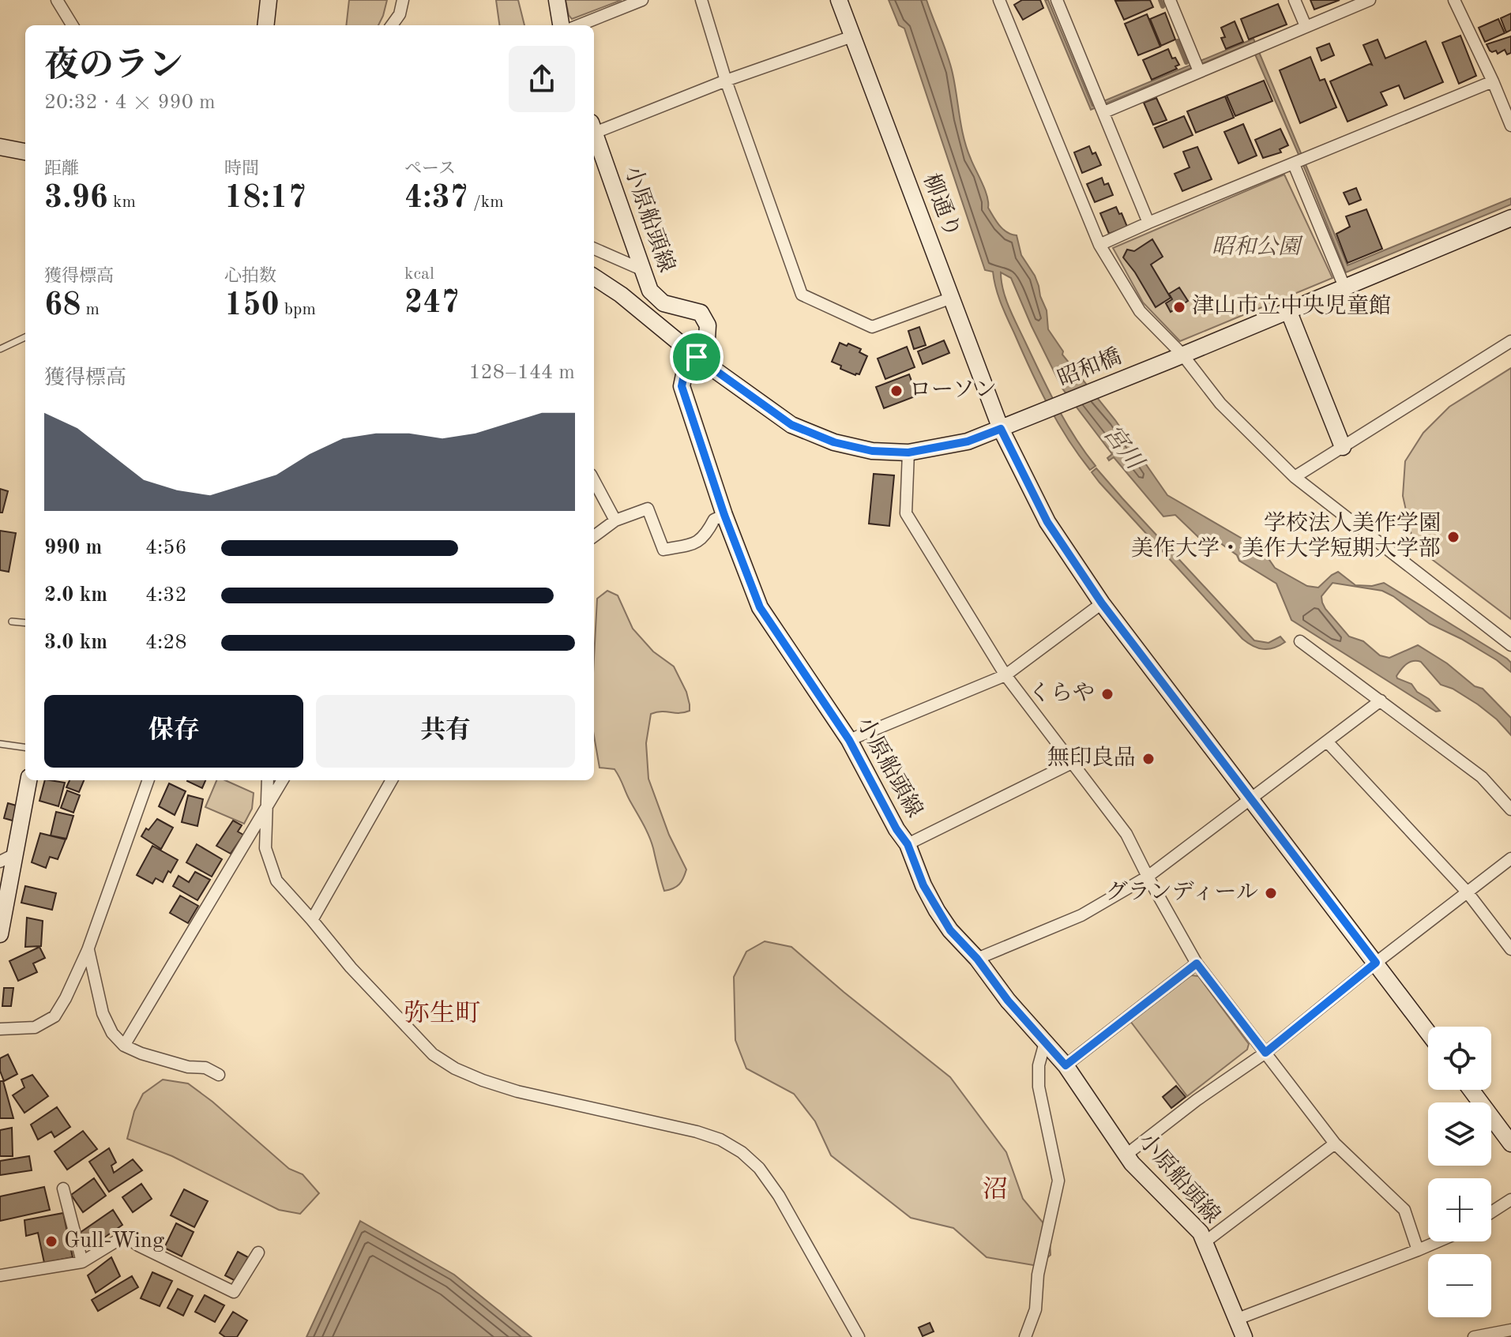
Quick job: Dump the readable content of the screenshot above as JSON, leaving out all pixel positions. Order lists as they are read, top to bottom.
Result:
{
  "streets": {
    "street": ["柳通り", "小原船頭線", "昭和橋"]
  },
  "crossings": [
    ["柳通り", "昭和橋"],
    ["小原船頭線", "昭和橋"]
  ],
  "districts": ["弥生町", "沼"],
  "water": ["宮川"],
  "parks": ["昭和公園"],
  "places": [
    "津山市立中央児童館",
    "ローソン",
    "学校法人美作学園 美作大学・美作大学短期大学部",
    "くらや",
    "無印良品",
    "グランディール",
    "Gull-Wing"
  ],
  "page": {
    "heading": ["夜のラン", "20:32 · 4 × 990 m"],
    "stats": [
      ["距離", "3.96 km"],
      ["時間", "18:17"],
      ["ペース", "4:37 /km"],
      ["獲得標高", "68 m"],
      ["心拍数", "150 bpm"],
      ["kcal", "247"]
    ],
    "chart": ["獲得標高", "128–144 m"],
    "list": [
      {
        "name": "990 m",
        "note": "4:56"
      },
      {
        "name": "2.0 km",
        "note": "4:32"
      },
      {
        "name": "3.0 km",
        "note": "4:28"
      }
    ],
    "buttons": ["保存", "共有"],
    "map_buttons": ["+", "−"]
  }
}
